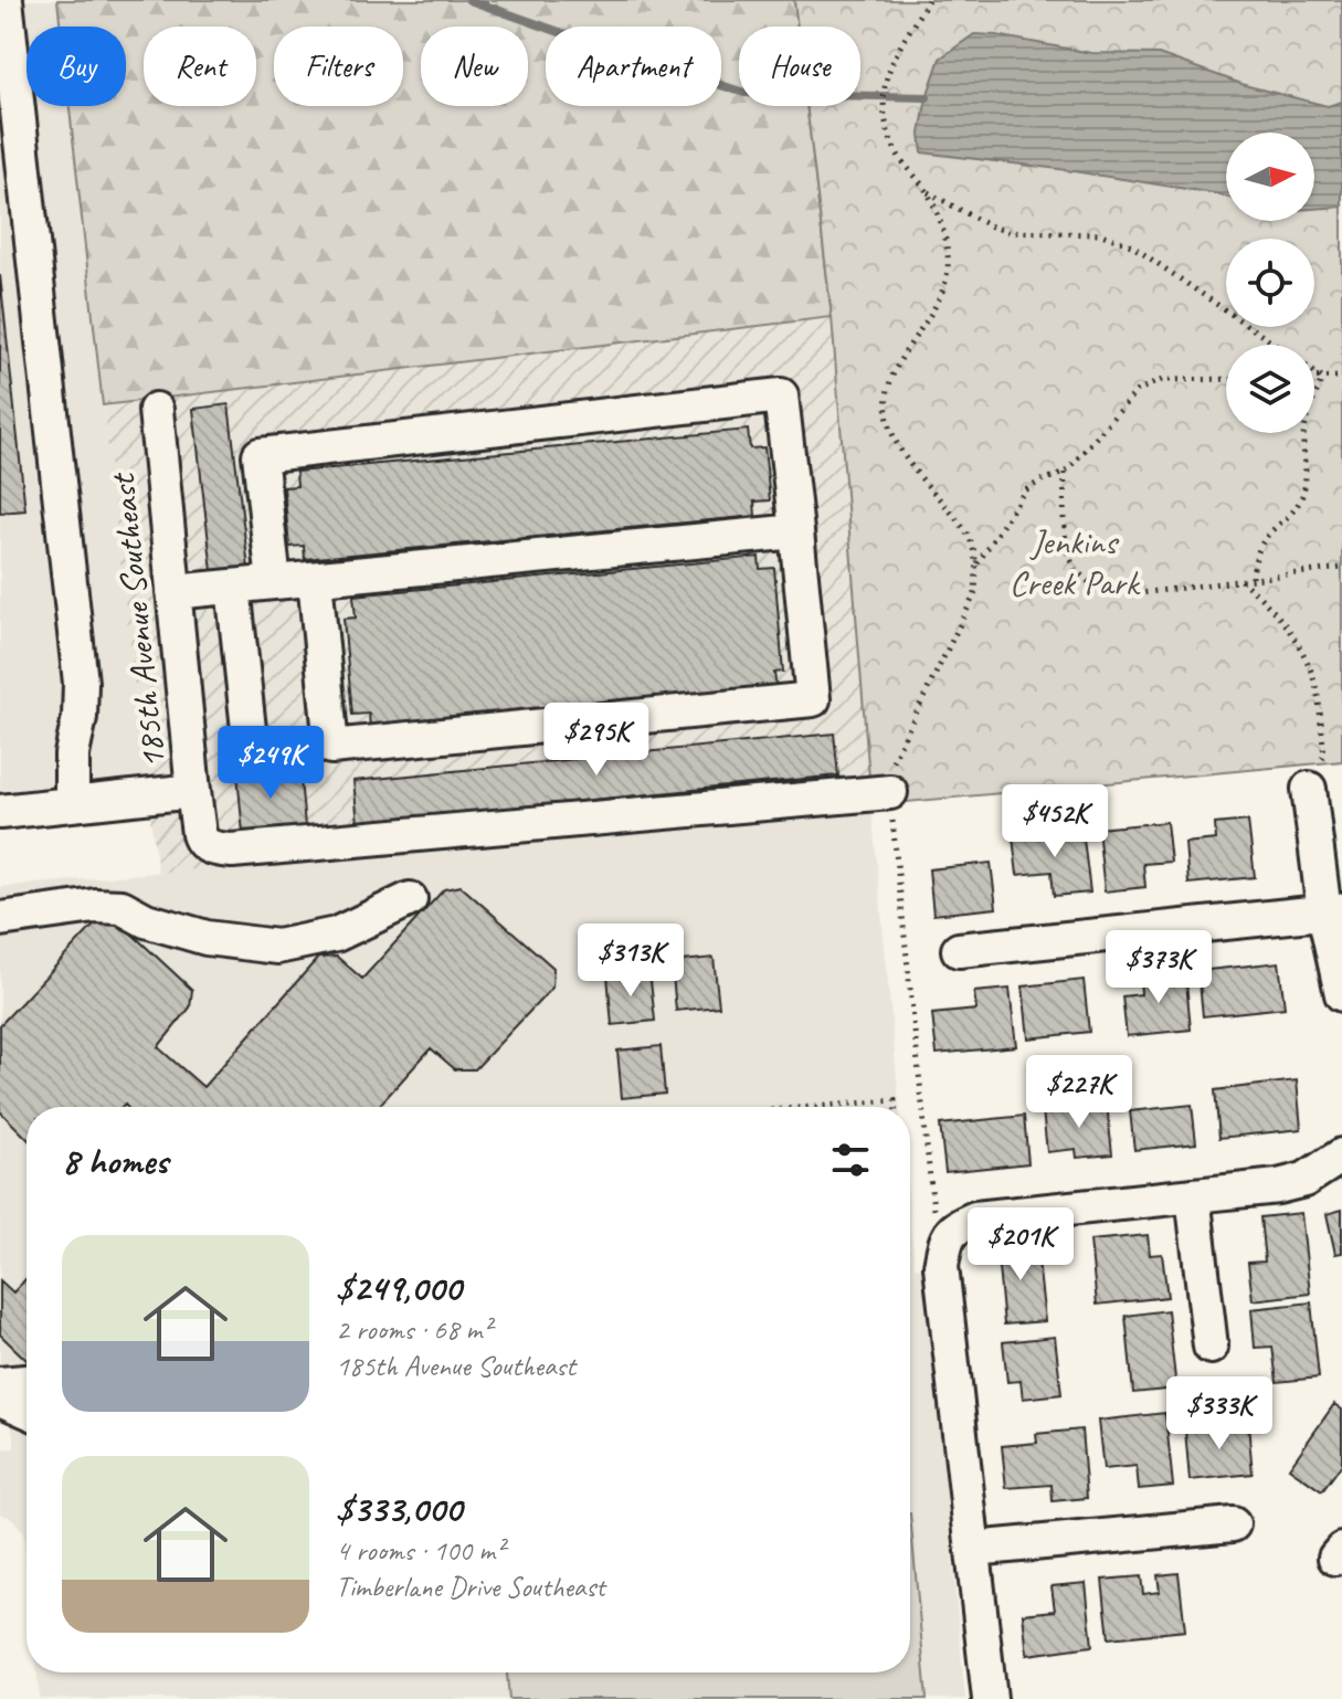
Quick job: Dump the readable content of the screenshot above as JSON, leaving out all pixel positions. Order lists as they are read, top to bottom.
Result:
{
  "streets": {
    "street": ["185th Avenue Southeast"]
  },
  "parks": ["Jenkins Creek Park"],
  "north": "right",
  "page": {
    "chip": [
      "Buy",
      "Rent",
      "Filters",
      "New",
      "Apartment",
      "House"
    ],
    "price": [
      "$295K",
      "$249K",
      "$452K",
      "$313K",
      "$373K",
      "$227K",
      "$201K",
      "$333K"
    ],
    "heading": "8 homes",
    "list": [
      {
        "name": "$249,000",
        "note": "2 rooms · 68 m² · 185th Avenue Southeast"
      },
      {
        "name": "$333,000",
        "note": "4 rooms · 100 m² · Timberlane Drive Southeast"
      }
    ]
  }
}
